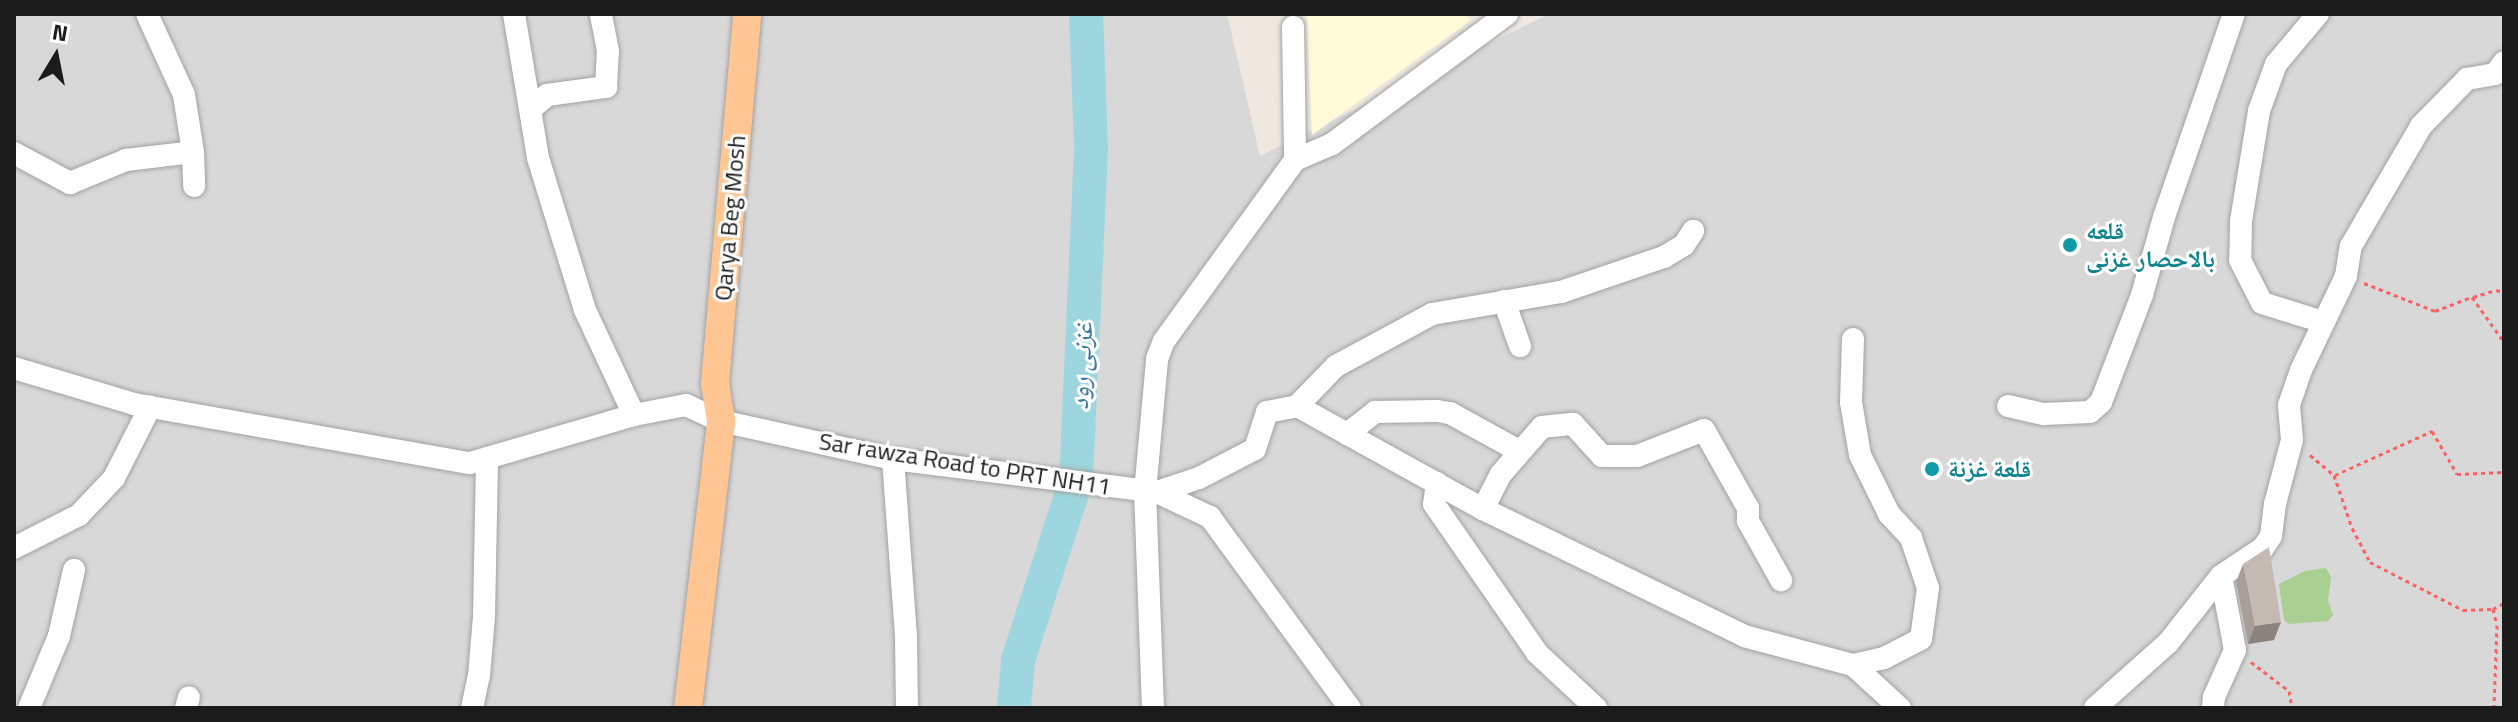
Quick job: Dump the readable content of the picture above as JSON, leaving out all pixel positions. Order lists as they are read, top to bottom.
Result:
{
  "streets": {
    "main road": ["Qarya Beg Mosh"],
    "street": ["Sar rawza Road to PRT NH11"]
  },
  "crossings": [
    ["Qarya Beg Mosh", "Sar rawza Road to PRT NH11"]
  ],
  "water": ["غزنی رود"],
  "places": ["قلعه بالاحصار غزنی", "قلعة غزنة"],
  "north": "top"
}
